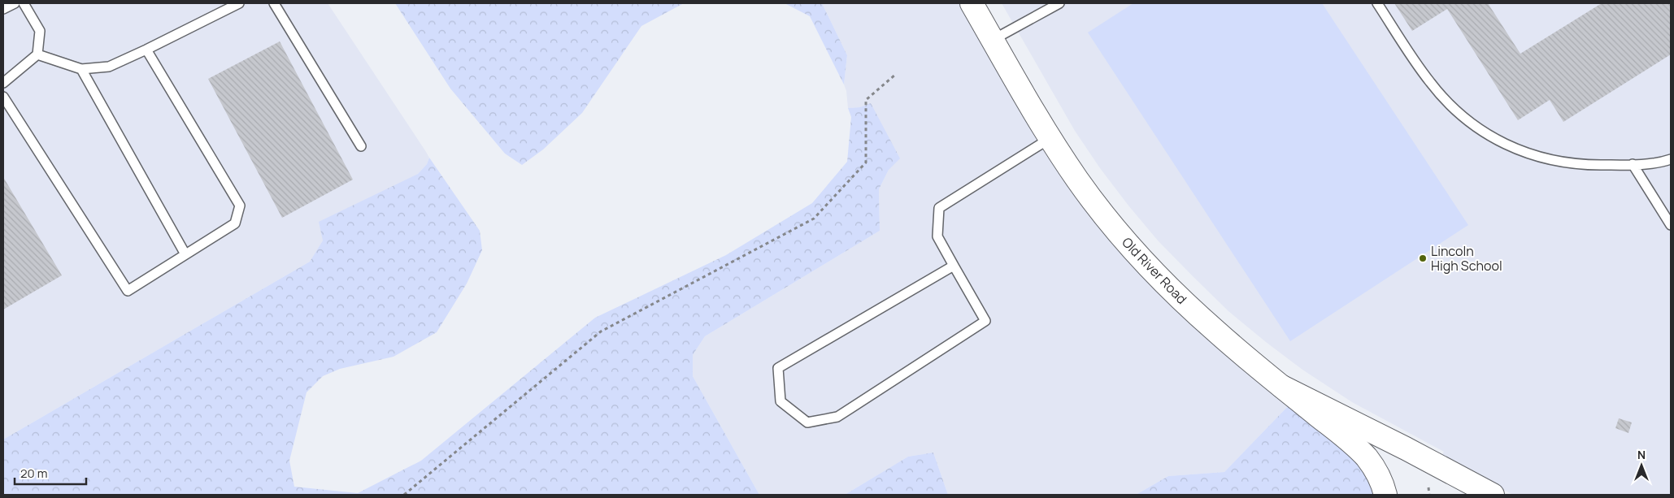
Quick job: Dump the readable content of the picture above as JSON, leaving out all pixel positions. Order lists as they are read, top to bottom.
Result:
{
  "streets": {
    "main road": ["Old River Road"]
  },
  "places": ["Lincoln High School"],
  "scale_bar": "20 m",
  "north": "top"
}
